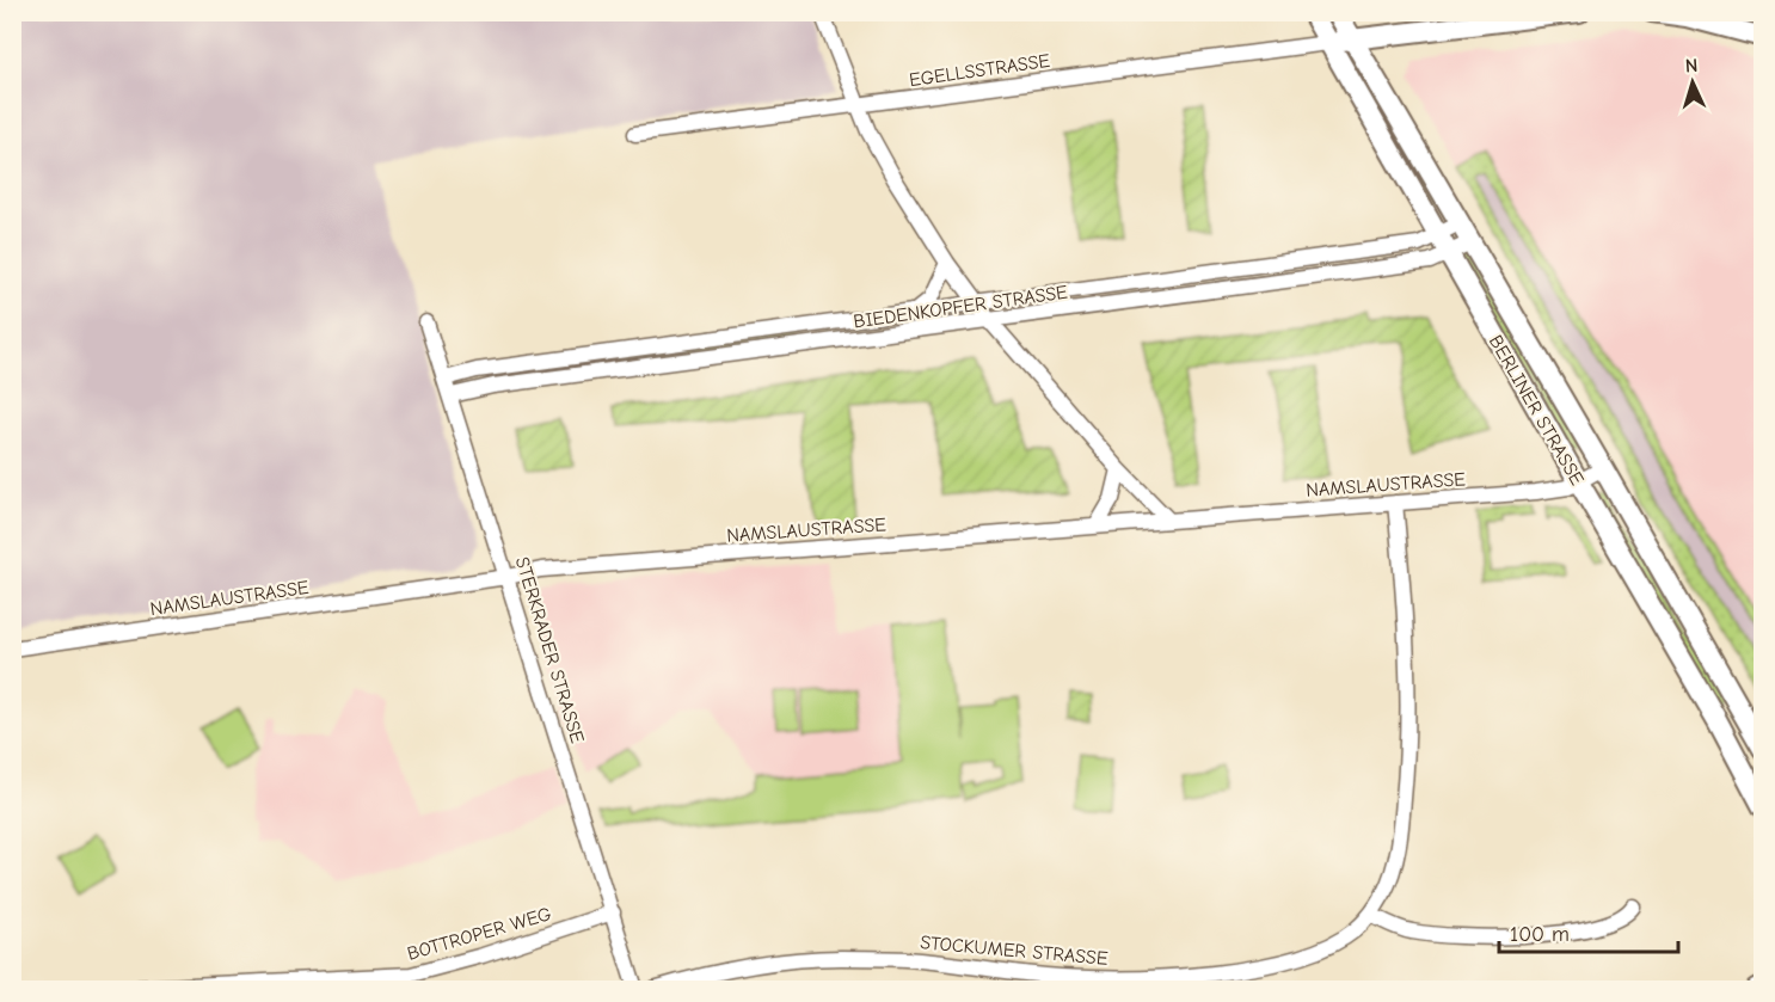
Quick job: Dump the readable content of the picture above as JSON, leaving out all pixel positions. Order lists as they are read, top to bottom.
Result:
{
  "streets": {
    "main road": ["BERLINER STRASSE"],
    "street": [
      "EGELLSSTRASSE",
      "BIEDENKOPFER STRASSE",
      "NAMSLAUSTRASSE",
      "STERKRADER STRASSE",
      "BOTTROPER WEG",
      "STOCKUMER STRASSE"
    ]
  },
  "crossings": [
    ["EGELLSSTRASSE", "BERLINER STRASSE"],
    ["BIEDENKOPFER STRASSE", "BERLINER STRASSE"],
    ["BIEDENKOPFER STRASSE", "STERKRADER STRASSE"],
    ["BERLINER STRASSE", "NAMSLAUSTRASSE"],
    ["NAMSLAUSTRASSE", "STERKRADER STRASSE"],
    ["NAMSLAUSTRASSE", "STOCKUMER STRASSE"],
    ["STERKRADER STRASSE", "BOTTROPER WEG"]
  ],
  "scale_bar": "100 m",
  "north": "top"
}
